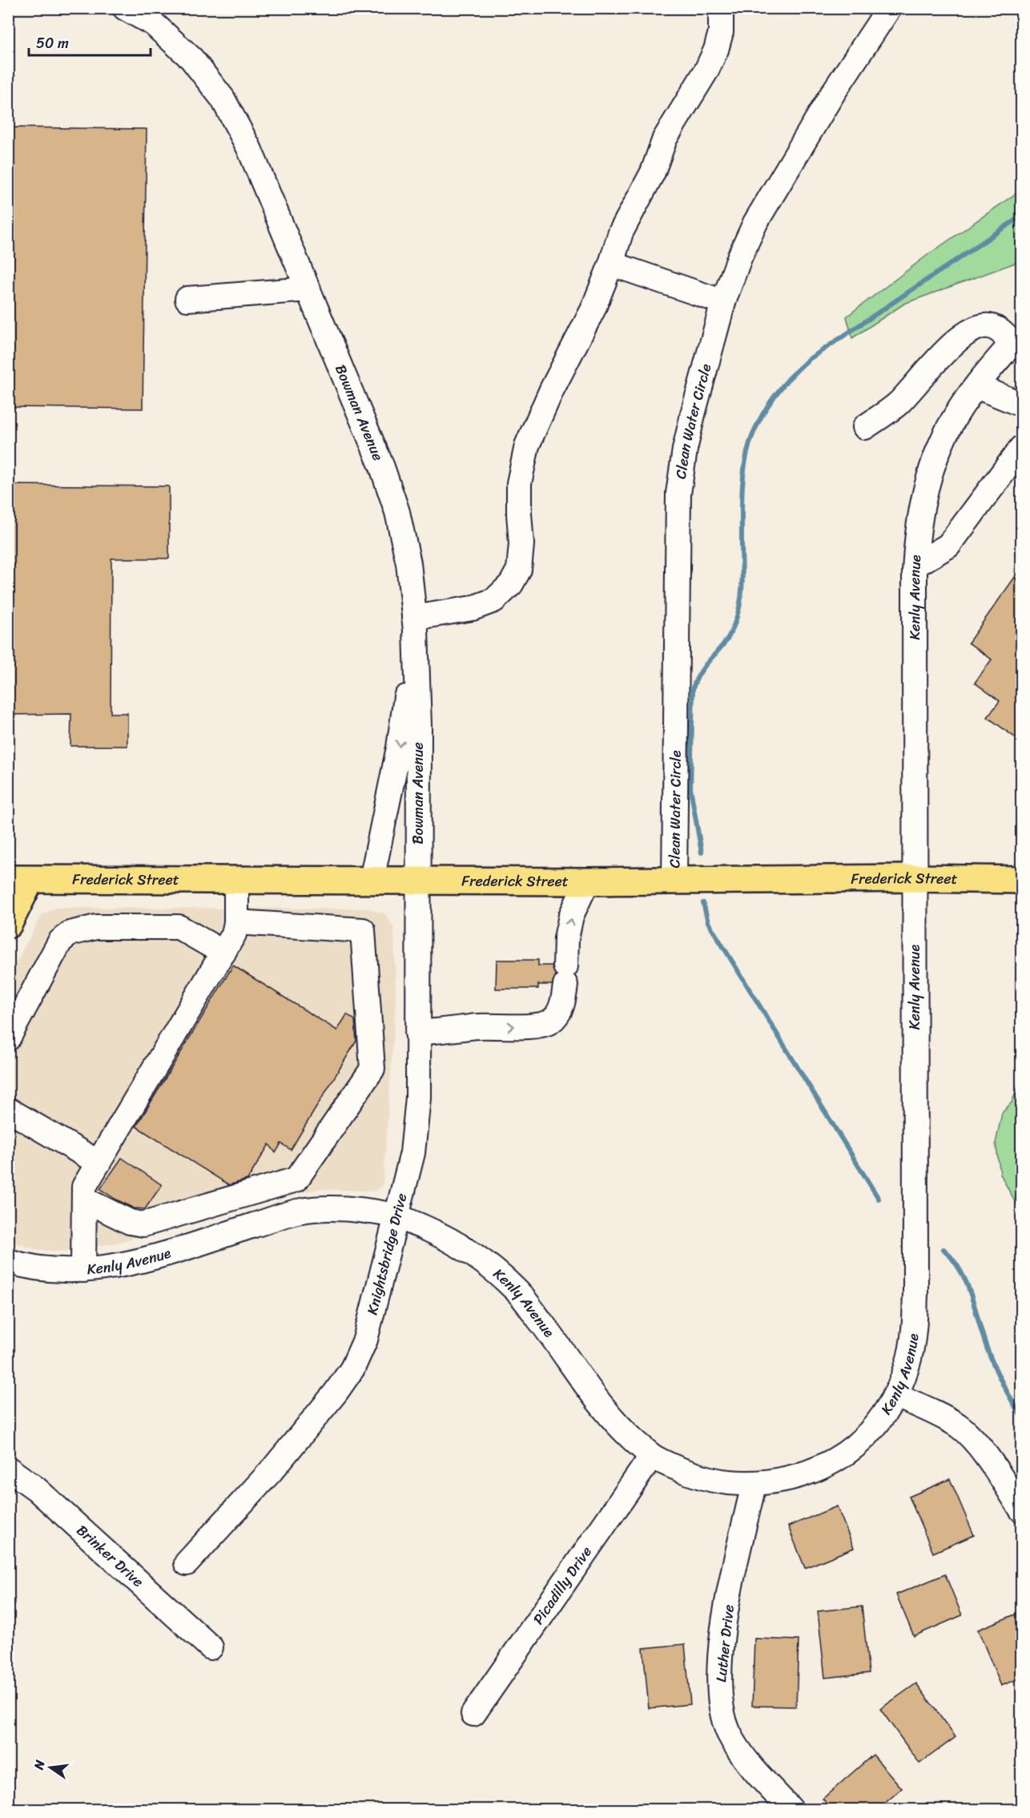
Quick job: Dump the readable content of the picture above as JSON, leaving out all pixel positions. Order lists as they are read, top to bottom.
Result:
{
  "streets": {
    "main road": ["Frederick Street"],
    "street": [
      "Bowman Avenue",
      "Clean Water Circle",
      "Kenly Avenue",
      "Knightsbridge Drive",
      "Brinker Drive",
      "Picadilly Drive",
      "Luther Drive"
    ]
  },
  "crossings": [
    ["Bowman Avenue", "Frederick Street"],
    ["Bowman Avenue", "Knightsbridge Drive"],
    ["Clean Water Circle", "Frederick Street"],
    ["Kenly Avenue", "Frederick Street"],
    ["Kenly Avenue", "Knightsbridge Drive"],
    ["Kenly Avenue", "Picadilly Drive"],
    ["Kenly Avenue", "Luther Drive"],
    ["Frederick Street", "Knightsbridge Drive"]
  ],
  "scale_bar": "50 m",
  "north": "left"
}
